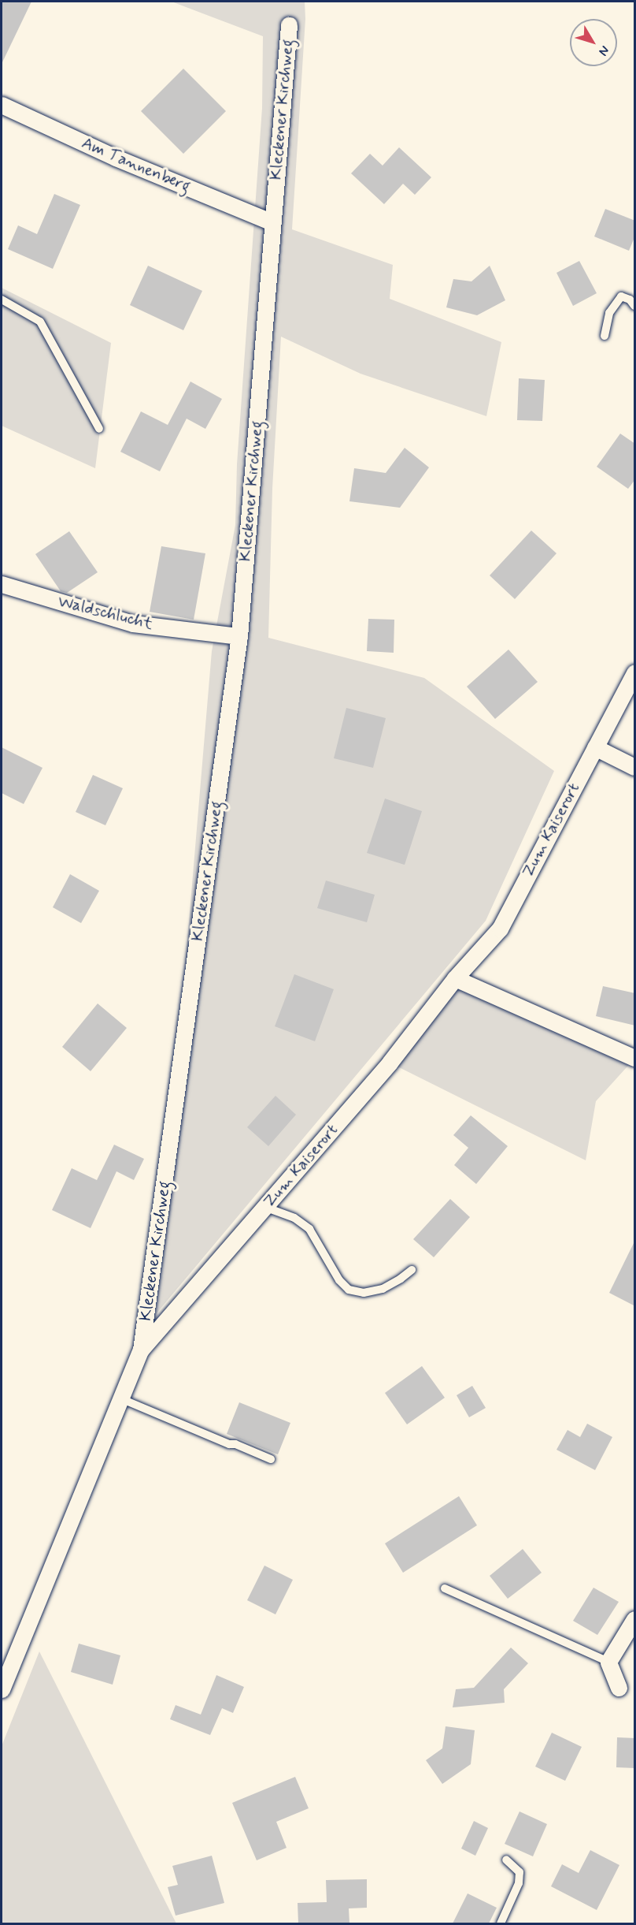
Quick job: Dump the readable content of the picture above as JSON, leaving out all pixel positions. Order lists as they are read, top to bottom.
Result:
{
  "streets": {
    "street": [
      "Kleckener Kirchweg",
      "Am Tannenberg",
      "Waldschlucht",
      "Zum Kaiserort"
    ]
  },
  "crossings": [
    ["Kleckener Kirchweg", "Am Tannenberg"],
    ["Kleckener Kirchweg", "Waldschlucht"],
    ["Kleckener Kirchweg", "Zum Kaiserort"]
  ],
  "north": "bottom right"
}
